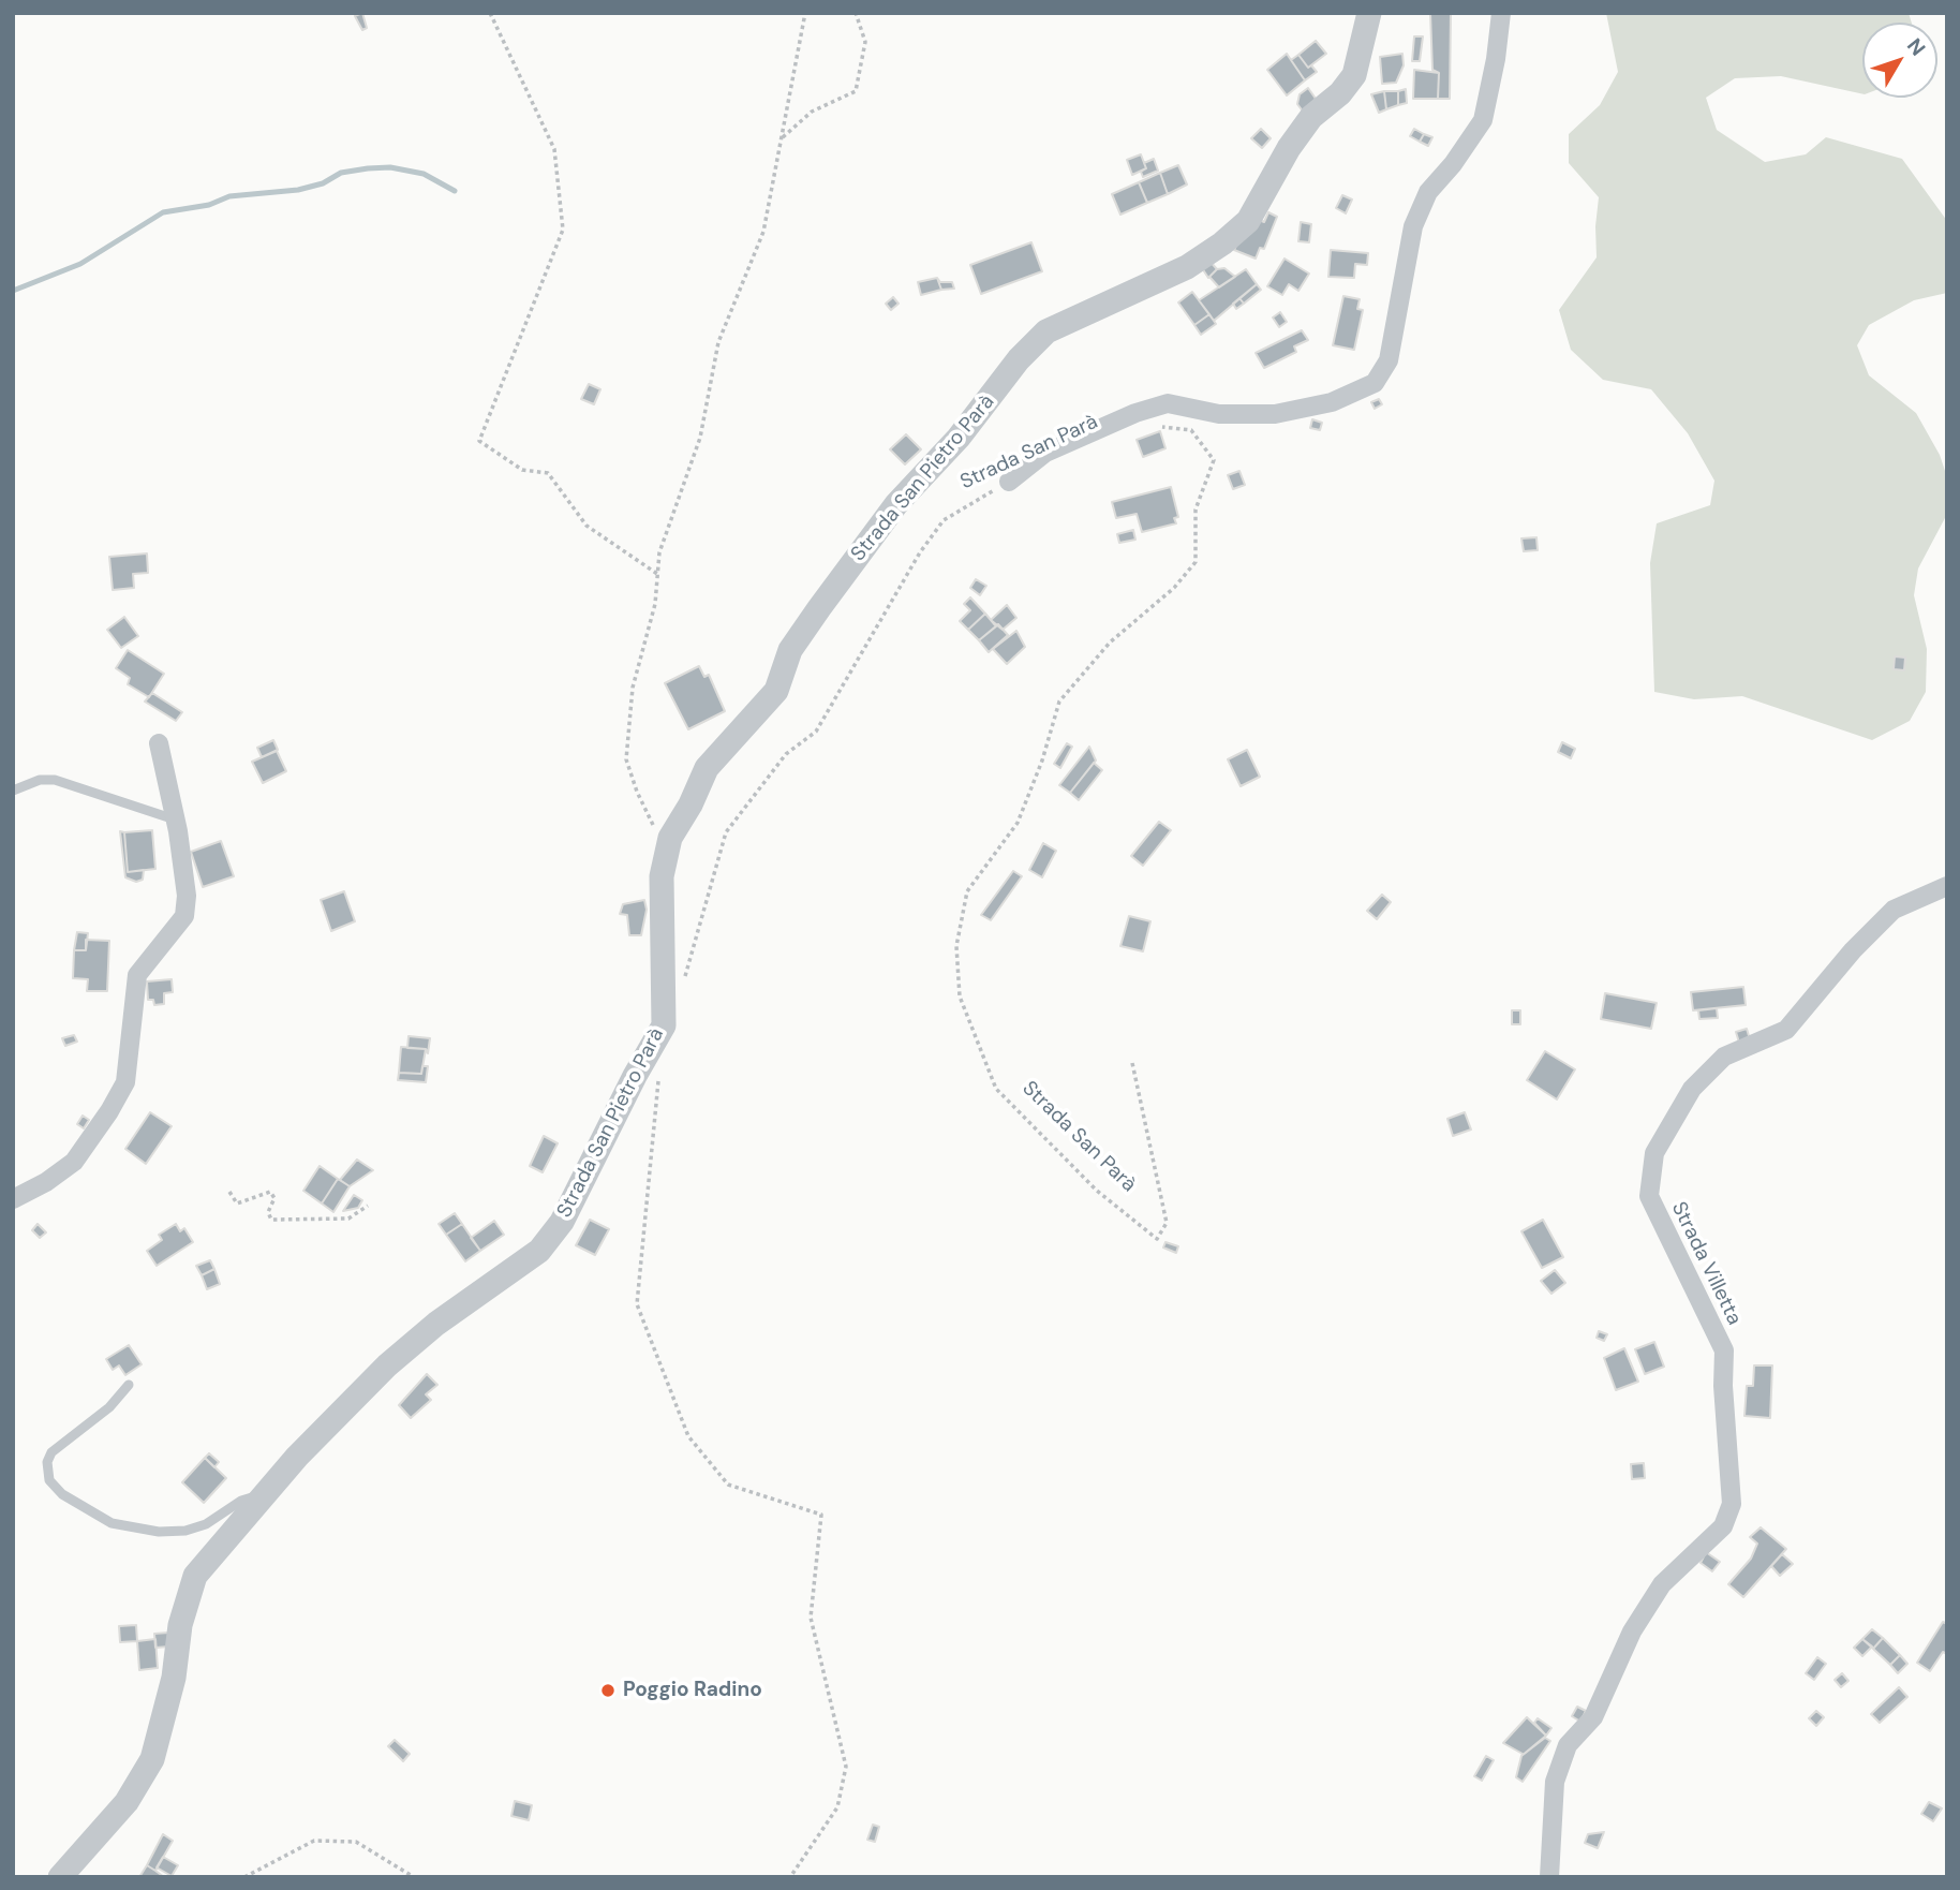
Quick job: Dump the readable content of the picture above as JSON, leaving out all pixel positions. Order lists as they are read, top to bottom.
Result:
{
  "streets": {
    "street": ["Strada San Pietro Parà", "Strada Villetta"],
    "path": ["Strada San Parà"]
  },
  "places": ["Poggio Radino"],
  "north": "top right"
}
